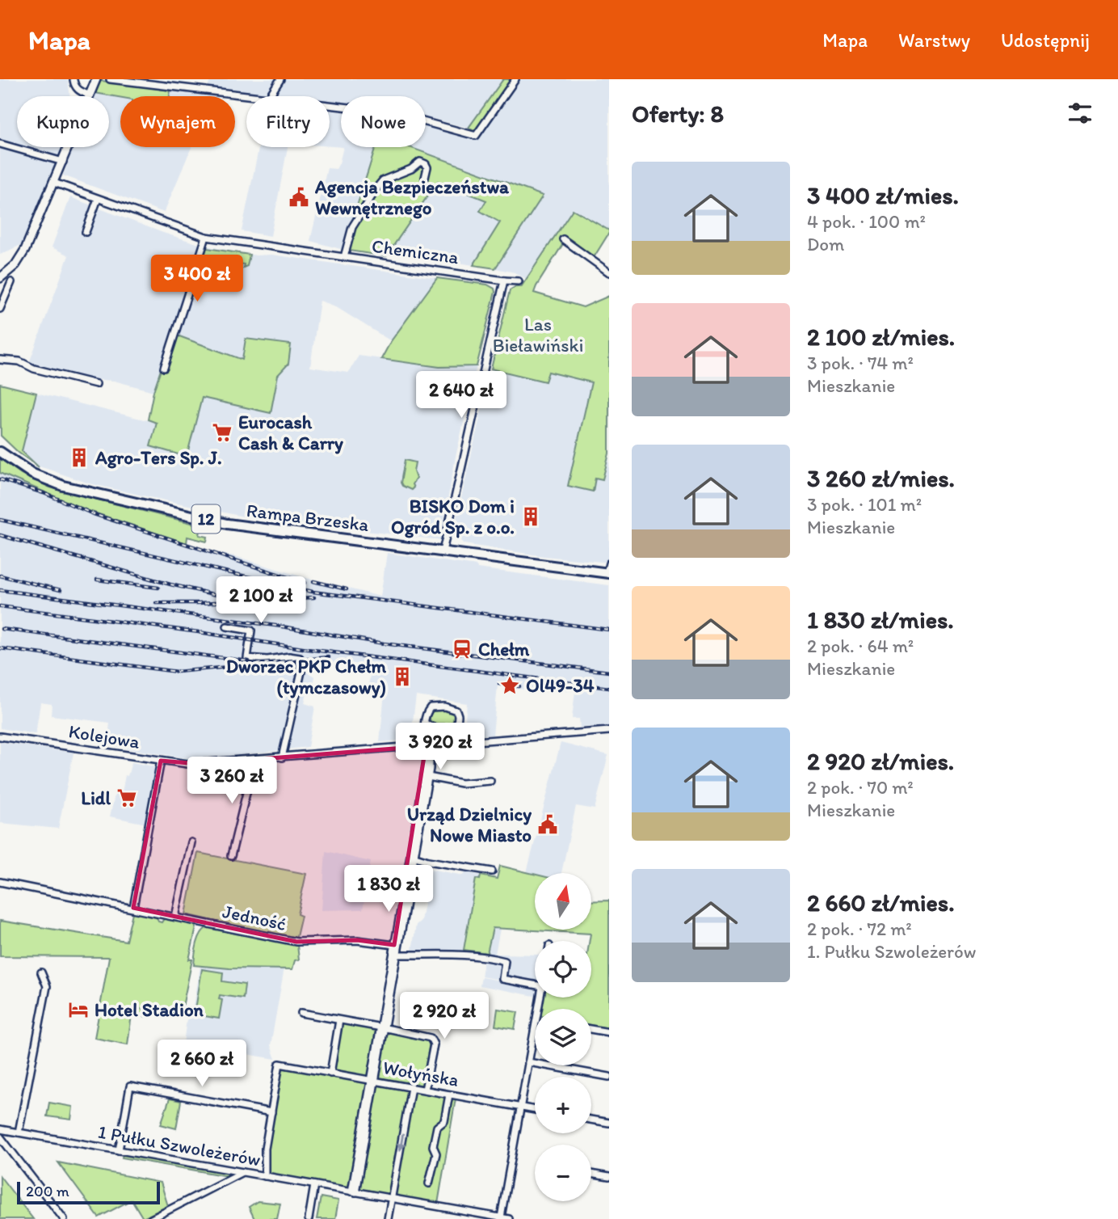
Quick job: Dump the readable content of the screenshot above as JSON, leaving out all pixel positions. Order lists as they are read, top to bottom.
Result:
{
  "streets": {
    "highway": ["Rampa Brzeska", "12"],
    "street": [
      "Chemiczna",
      "Kolejowa",
      "Jedność",
      "Wołyńska",
      "1 Pułku Szwoleżerów"
    ]
  },
  "parks": ["Las Bieławiński"],
  "places": {
    "public building": ["Agencja Bezpieczeństwa Wewnętrznego", "Urząd Dzielnicy Nowe Miasto"],
    "supermarket": ["Eurocash Cash & Carry", "Lidl"],
    "building": ["Agro-Ters Sp. J.", "BISKO Dom i Ogród Sp. z o.o.", "Dworzec PKP Chełm (tymczasowy)"],
    "station": ["Chełm"],
    "place": ["Ol49-34"],
    "hotel": ["Hotel Stadion"]
  },
  "scale_bar": "200 m",
  "north": "top",
  "page": {
    "header": "Mapa",
    "nav": ["Mapa", "Warstwy", "Udostępnij"],
    "heading": "Oferty: 8",
    "chip": [
      "Kupno",
      "Wynajem",
      "Filtry",
      "Nowe"
    ],
    "list": [
      {
        "name": "3 400 zł/mies.",
        "note": "4 pok. · 100 m² · Dom"
      },
      {
        "name": "2 100 zł/mies.",
        "note": "3 pok. · 74 m² · Mieszkanie"
      },
      {
        "name": "3 260 zł/mies.",
        "note": "3 pok. · 101 m² · Mieszkanie"
      },
      {
        "name": "1 830 zł/mies.",
        "note": "2 pok. · 64 m² · Mieszkanie"
      },
      {
        "name": "2 920 zł/mies.",
        "note": "2 pok. · 70 m² · Mieszkanie"
      },
      {
        "name": "2 660 zł/mies.",
        "note": "2 pok. · 72 m² · 1. Pułku Szwoleżerów"
      }
    ],
    "price": [
      "3 400 zł",
      "2 640 zł",
      "2 100 zł",
      "3 920 zł",
      "3 260 zł",
      "1 830 zł",
      "2 920 zł",
      "2 660 zł"
    ],
    "map_buttons": ["+", "−"],
    "scale": "200 m"
  }
}
